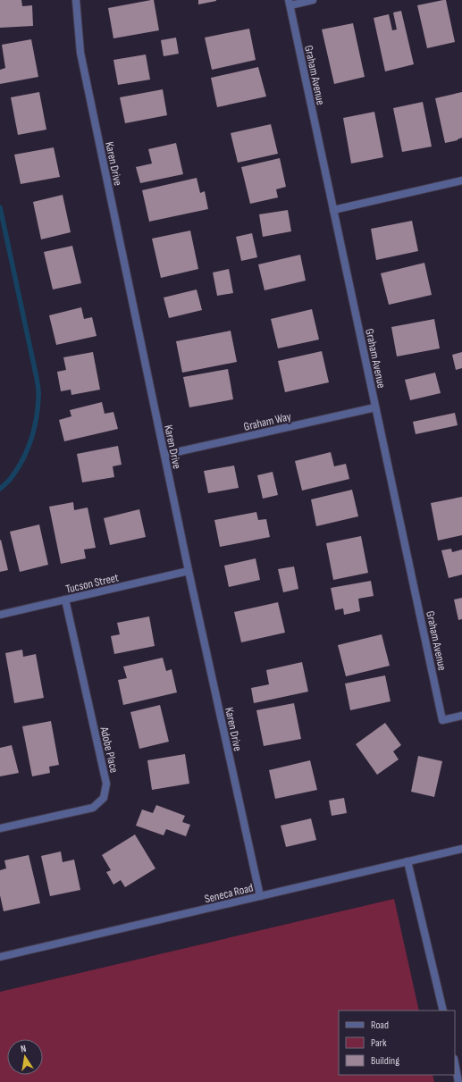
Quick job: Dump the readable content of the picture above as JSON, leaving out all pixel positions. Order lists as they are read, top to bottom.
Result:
{
  "streets": {
    "street": [
      "Graham Avenue",
      "Karen Drive",
      "Graham Way",
      "Tucson Street",
      "Adobe Place",
      "Seneca Road"
    ]
  },
  "crossings": [
    ["Graham Avenue", "Graham Way"],
    ["Karen Drive", "Graham Way"],
    ["Karen Drive", "Tucson Street"],
    ["Karen Drive", "Seneca Road"],
    ["Tucson Street", "Adobe Place"]
  ],
  "legend": ["Road", "Park", "Building"],
  "north": "top"
}
